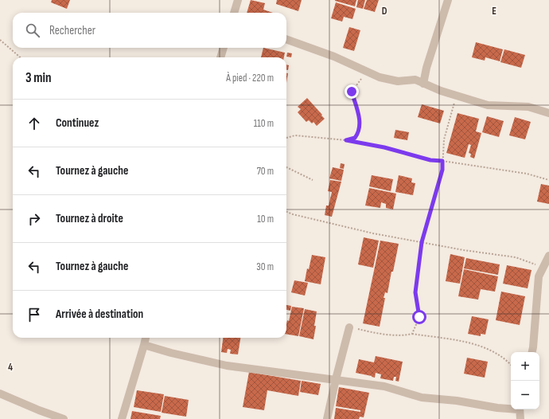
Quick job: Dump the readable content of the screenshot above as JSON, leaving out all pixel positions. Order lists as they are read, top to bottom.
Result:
{
  "page": {
    "search": "Rechercher",
    "heading": ["3 min", "À pied · 220 m"],
    "list": [
      ["Continuez", "110 m"],
      ["Tournez à gauche", "70 m"],
      ["Tournez à droite", "10 m"],
      ["Tournez à gauche", "30 m"],
      "Arrivée à destination"
    ],
    "map_buttons": ["+", "−"]
  },
  "grid": {
    "columns": ["D", "E"],
    "rows": ["4"]
  }
}
